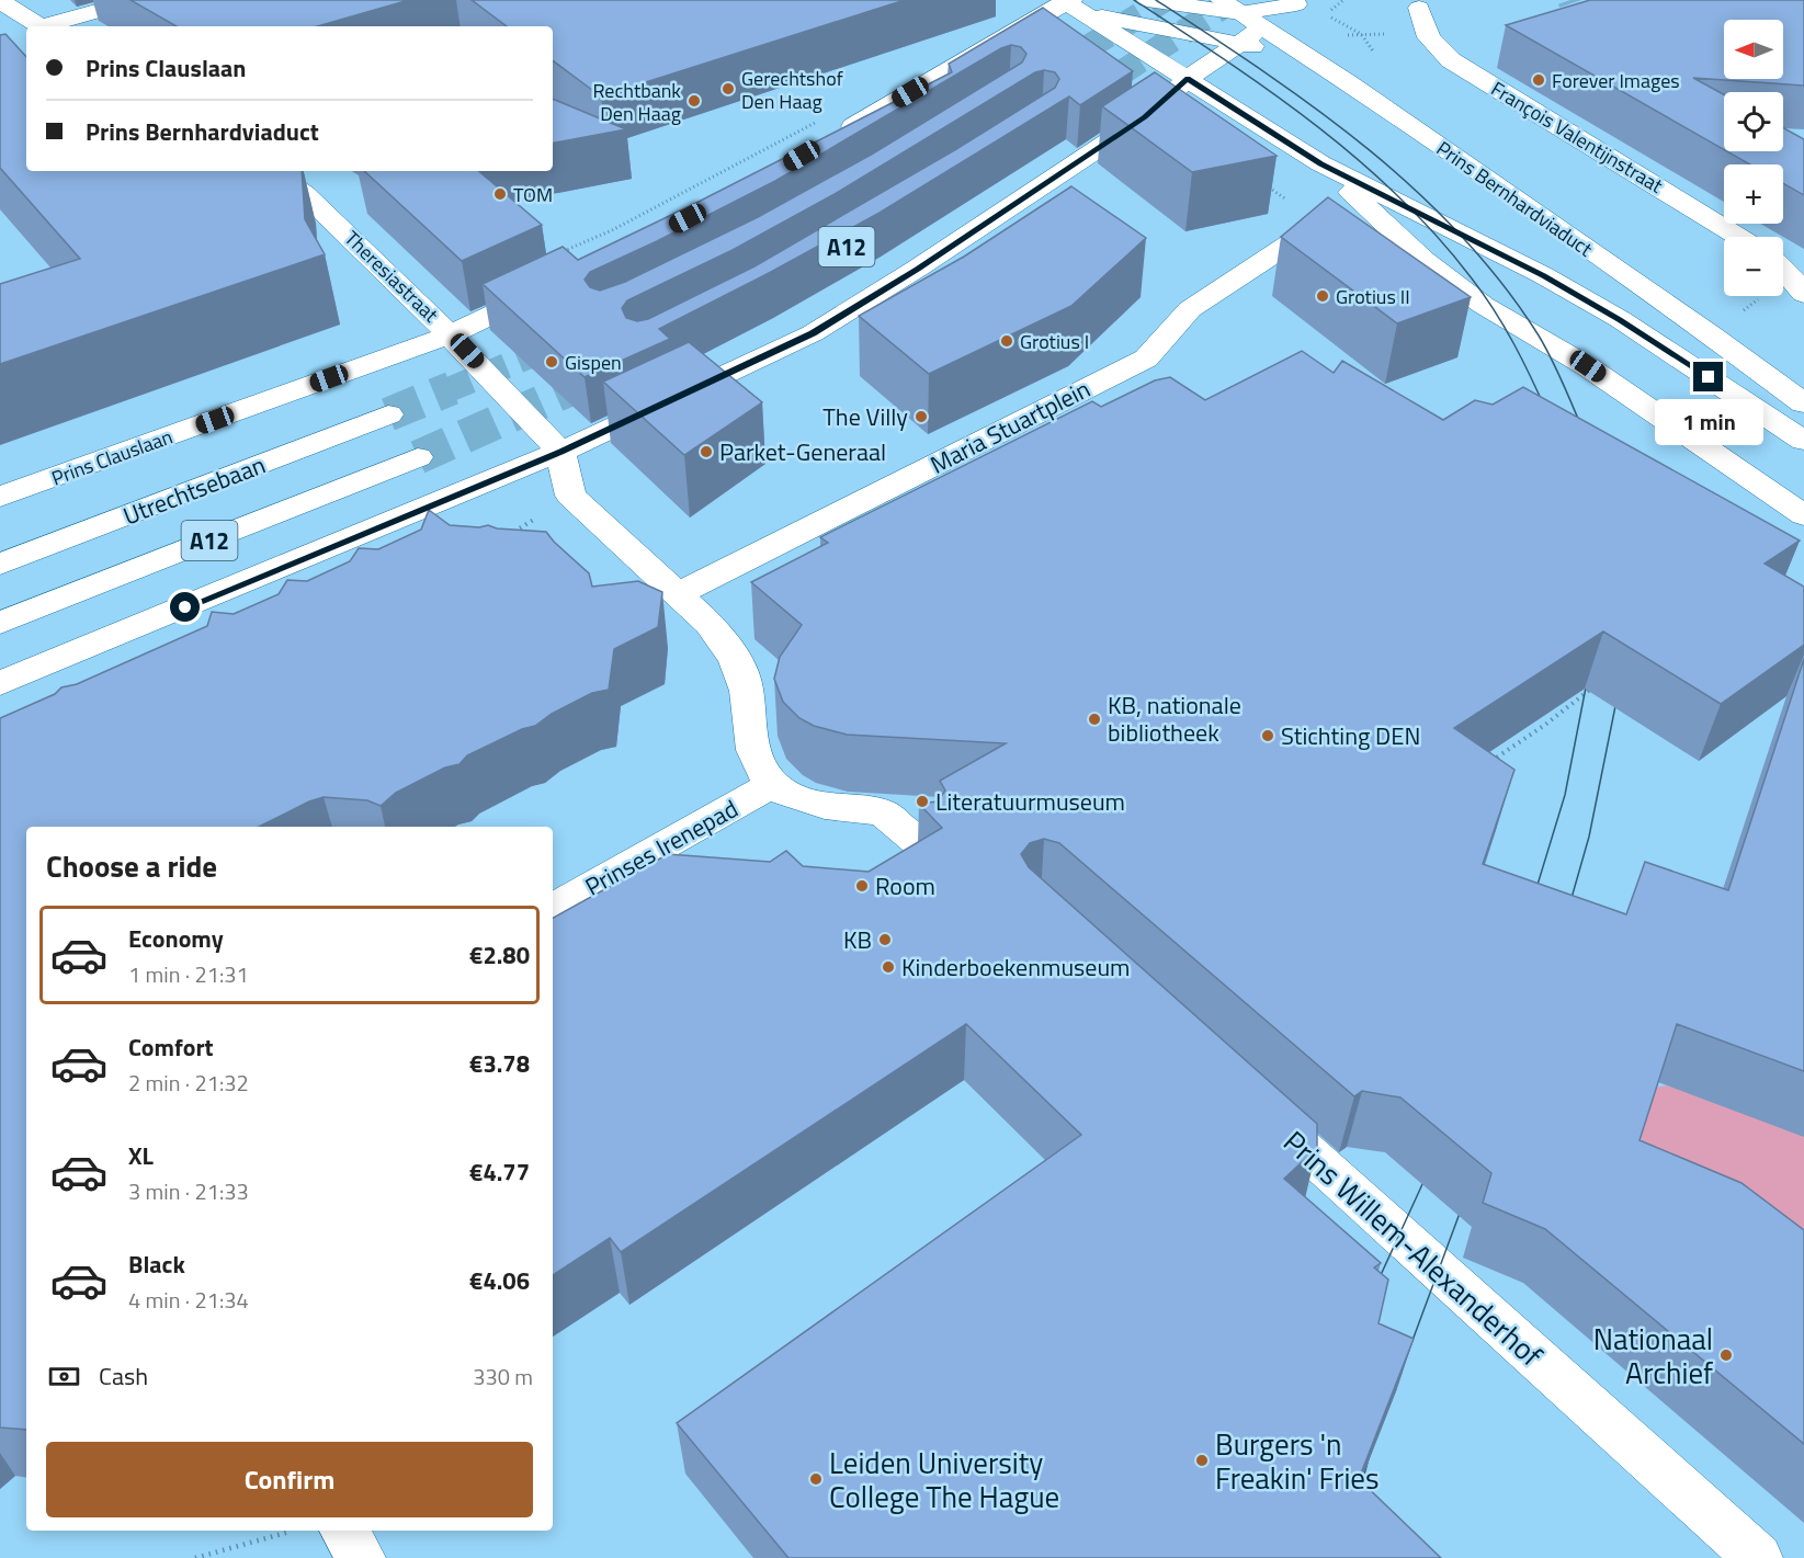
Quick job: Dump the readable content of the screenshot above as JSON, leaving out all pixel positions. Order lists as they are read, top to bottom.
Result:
{
  "streets": {
    "street": [
      "François Valentijnstraat",
      "Prins Bernhardviaduct",
      "A12",
      "Theresiastraat",
      "Maria Stuartplein",
      "Prins Clauslaan",
      "Utrechtsebaan",
      "Prinses Irenepad",
      "Prins Willem-Alexanderhof"
    ]
  },
  "crossings": [
    ["Theresiastraat", "Prins Clauslaan"]
  ],
  "places": [
    "Forever Images",
    "Gerechtshof Den Haag",
    "Rechtbank Den Haag",
    "TOM",
    "Grotius II",
    "Grotius I",
    "Gispen",
    "The Villy",
    "Parket-Generaal",
    "KB, nationale bibliotheek",
    "Stichting DEN",
    "Literatuurmuseum",
    "Room",
    "KB",
    "Kinderboekenmuseum",
    "Nationaal Archief",
    "Burgers 'n Freakin' Fries",
    "Leiden University College The Hague"
  ],
  "north": "left",
  "page": {
    "map_buttons": ["+", "−"],
    "banner": ["Prins Clauslaan", "Prins Bernhardviaduct"],
    "bubble": "1 min",
    "heading": "Choose a ride",
    "list": [
      {
        "name": "Economy",
        "note": "1 min · 21:31",
        "value": "€2.80"
      },
      {
        "name": "Comfort",
        "note": "2 min · 21:32",
        "value": "€3.78"
      },
      {
        "name": "XL",
        "note": "3 min · 21:33",
        "value": "€4.77"
      },
      {
        "name": "Black",
        "note": "4 min · 21:34",
        "value": "€4.06"
      }
    ],
    "pay": ["Cash", "330 m"],
    "buttons": "Confirm"
  }
}
